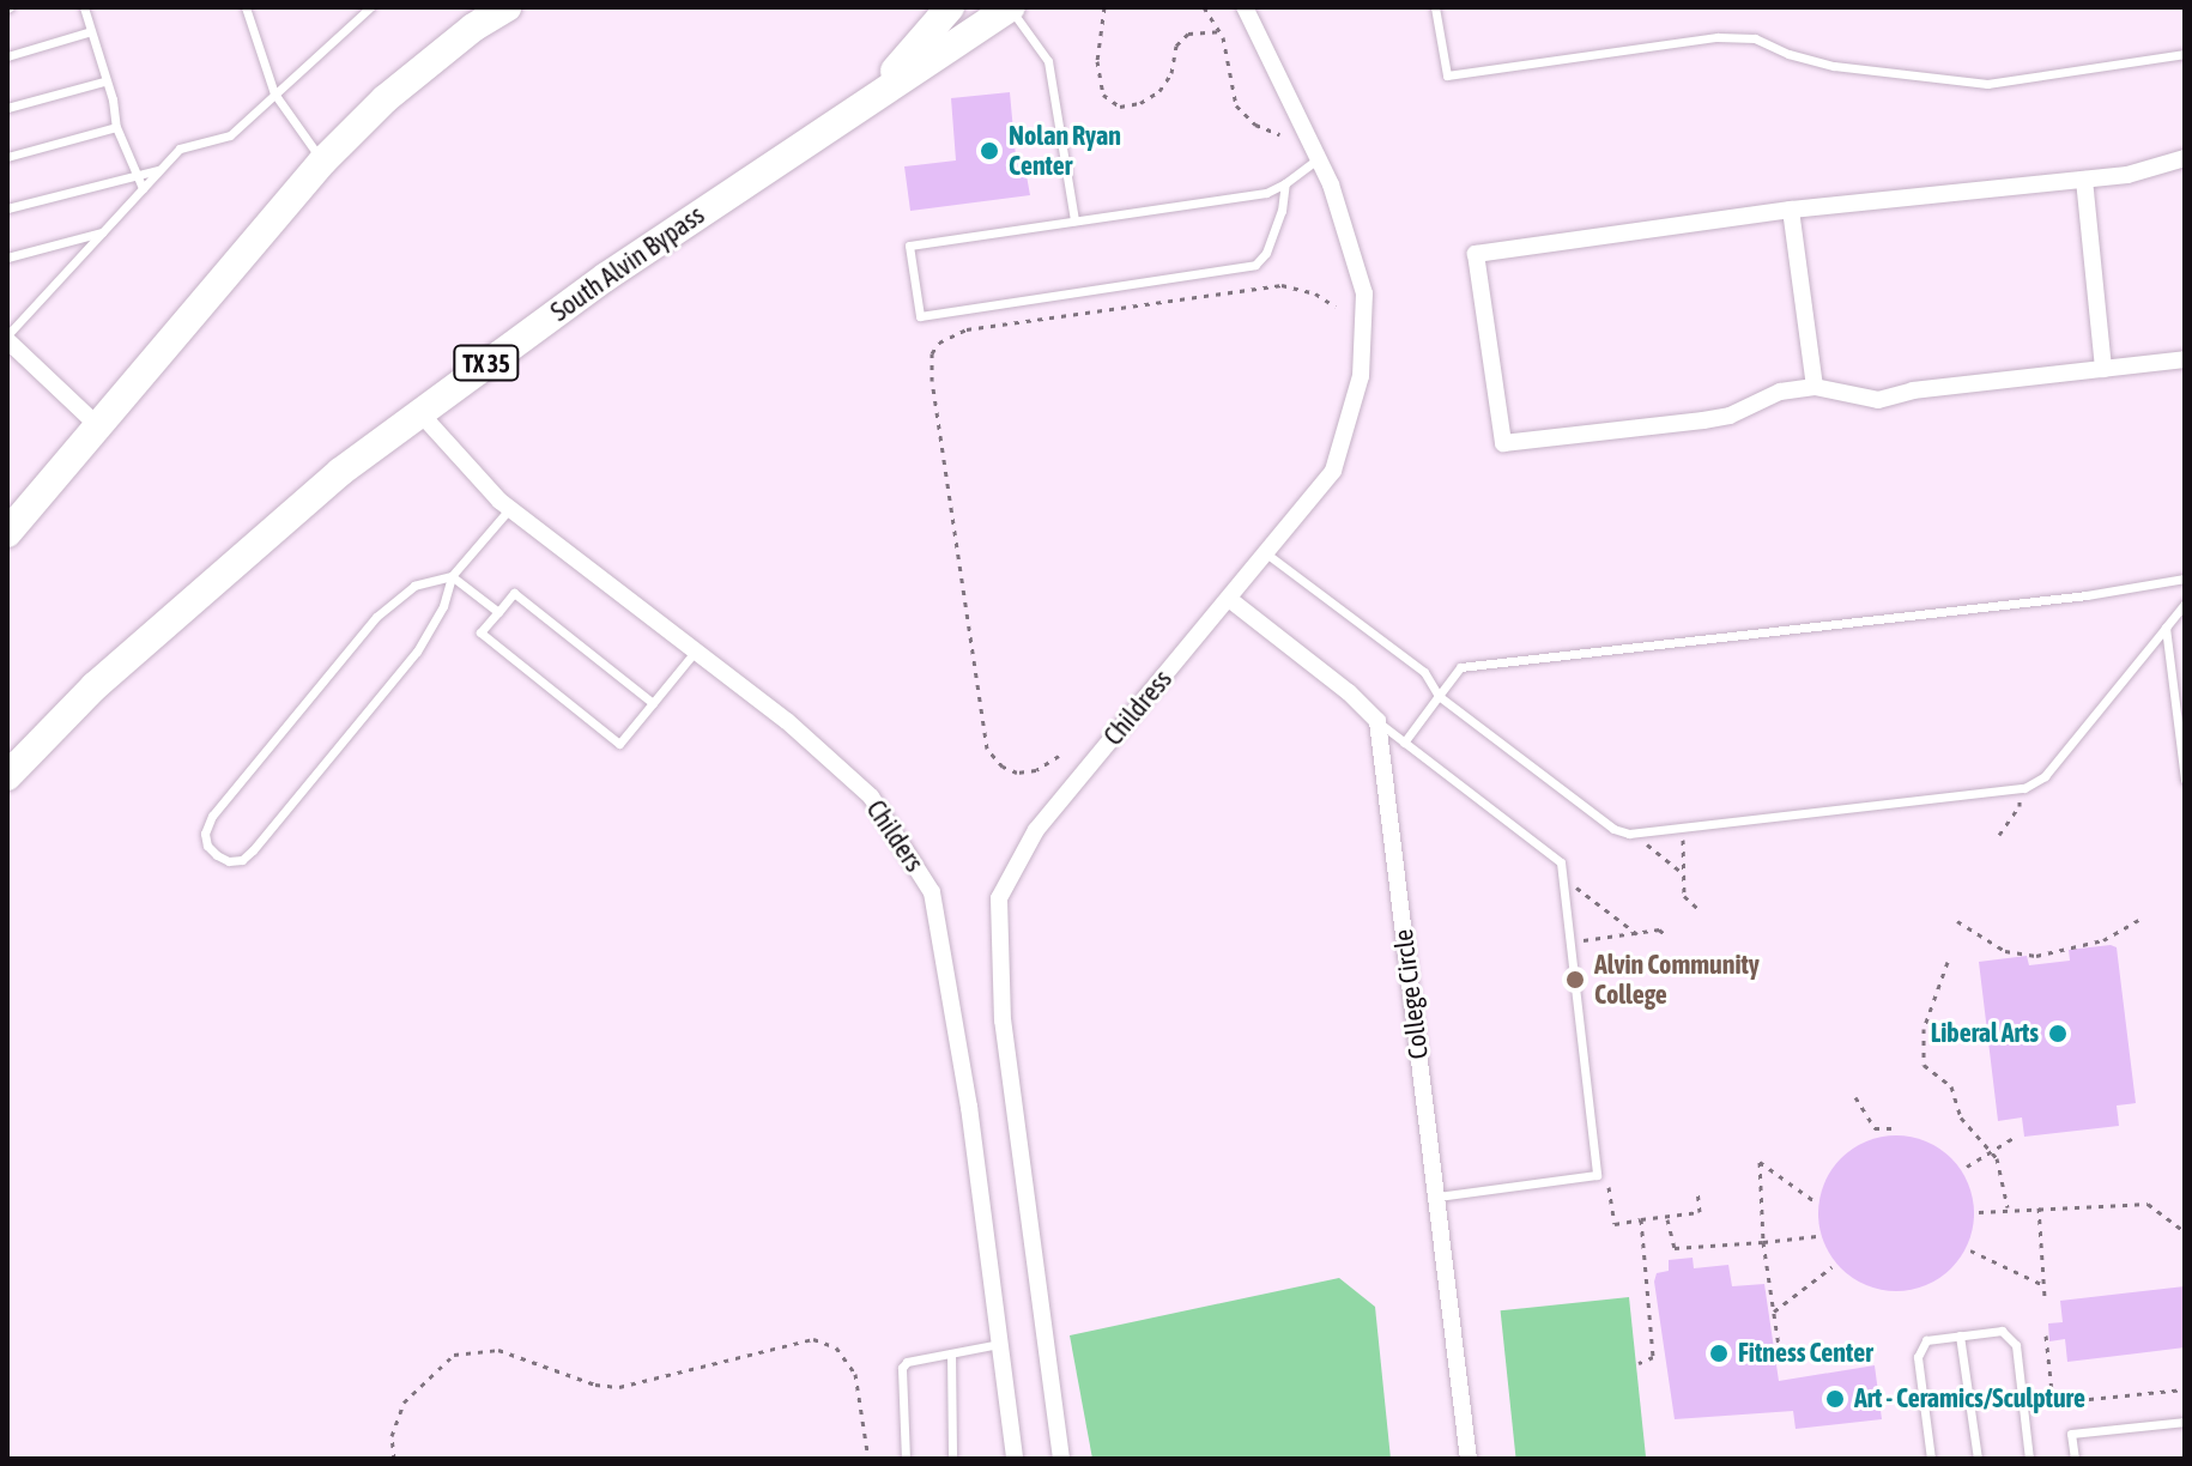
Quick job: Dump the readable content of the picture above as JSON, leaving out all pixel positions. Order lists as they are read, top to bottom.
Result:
{
  "streets": {
    "main road": ["South Alvin Bypass", "TX 35"],
    "street": ["Childress", "Childers", "College Circle"]
  },
  "crossings": [
    ["South Alvin Bypass", "Childers"]
  ],
  "places": [
    "Nolan Ryan Center",
    "Alvin Community College",
    "Liberal Arts",
    "Fitness Center",
    "Art - Ceramics/Sculpture"
  ]
}
